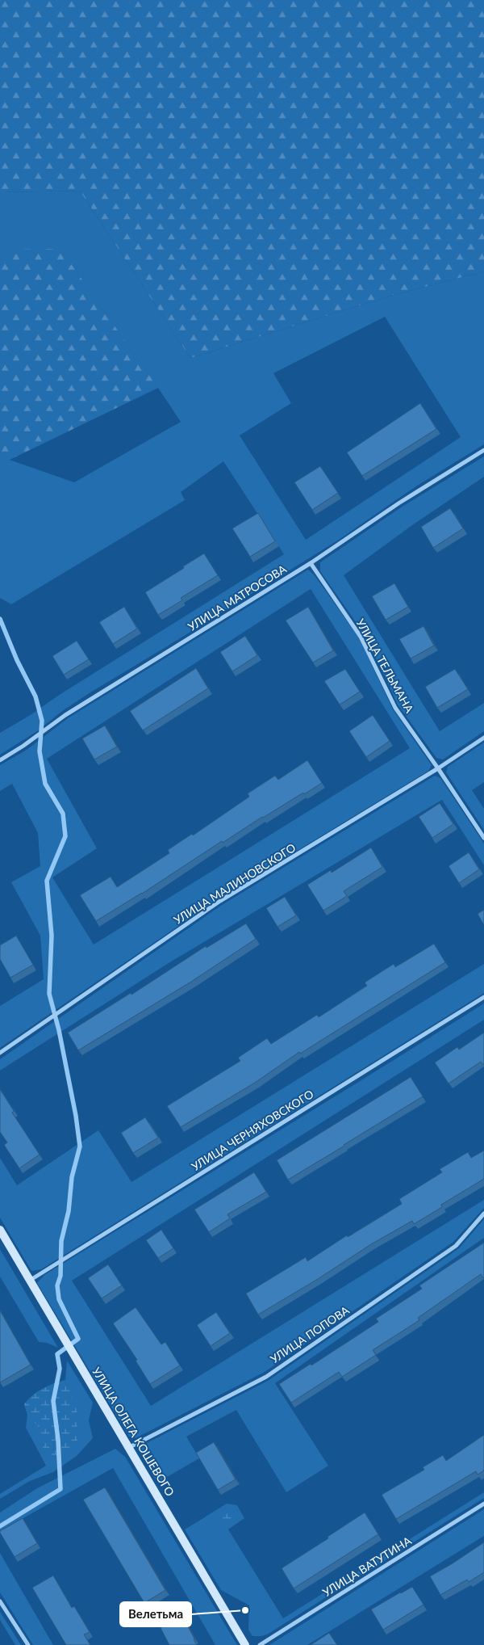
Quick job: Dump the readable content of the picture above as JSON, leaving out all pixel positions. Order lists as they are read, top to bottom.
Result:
{
  "streets": {
    "street": [
      "УЛИЦА МАТРОСОВА",
      "УЛИЦА ТЕЛЬМАНА",
      "УЛИЦА МАЛИНОВСКОГО",
      "УЛИЦА ЧЕРНЯХОВСКОГО",
      "УЛИЦА ПОПОВА",
      "УЛИЦА ОЛЕГА КОШЕВОГО",
      "УЛИЦА ВАТУТИНА"
    ]
  },
  "crossings": [
    ["УЛИЦА МАТРОСОВА", "УЛИЦА ТЕЛЬМАНА"],
    ["УЛИЦА ТЕЛЬМАНА", "УЛИЦА МАЛИНОВСКОГО"],
    ["УЛИЦА ЧЕРНЯХОВСКОГО", "УЛИЦА ОЛЕГА КОШЕВОГО"],
    ["УЛИЦА ПОПОВА", "УЛИЦА ОЛЕГА КОШЕВОГО"]
  ],
  "places": ["Велетьма"]
}
